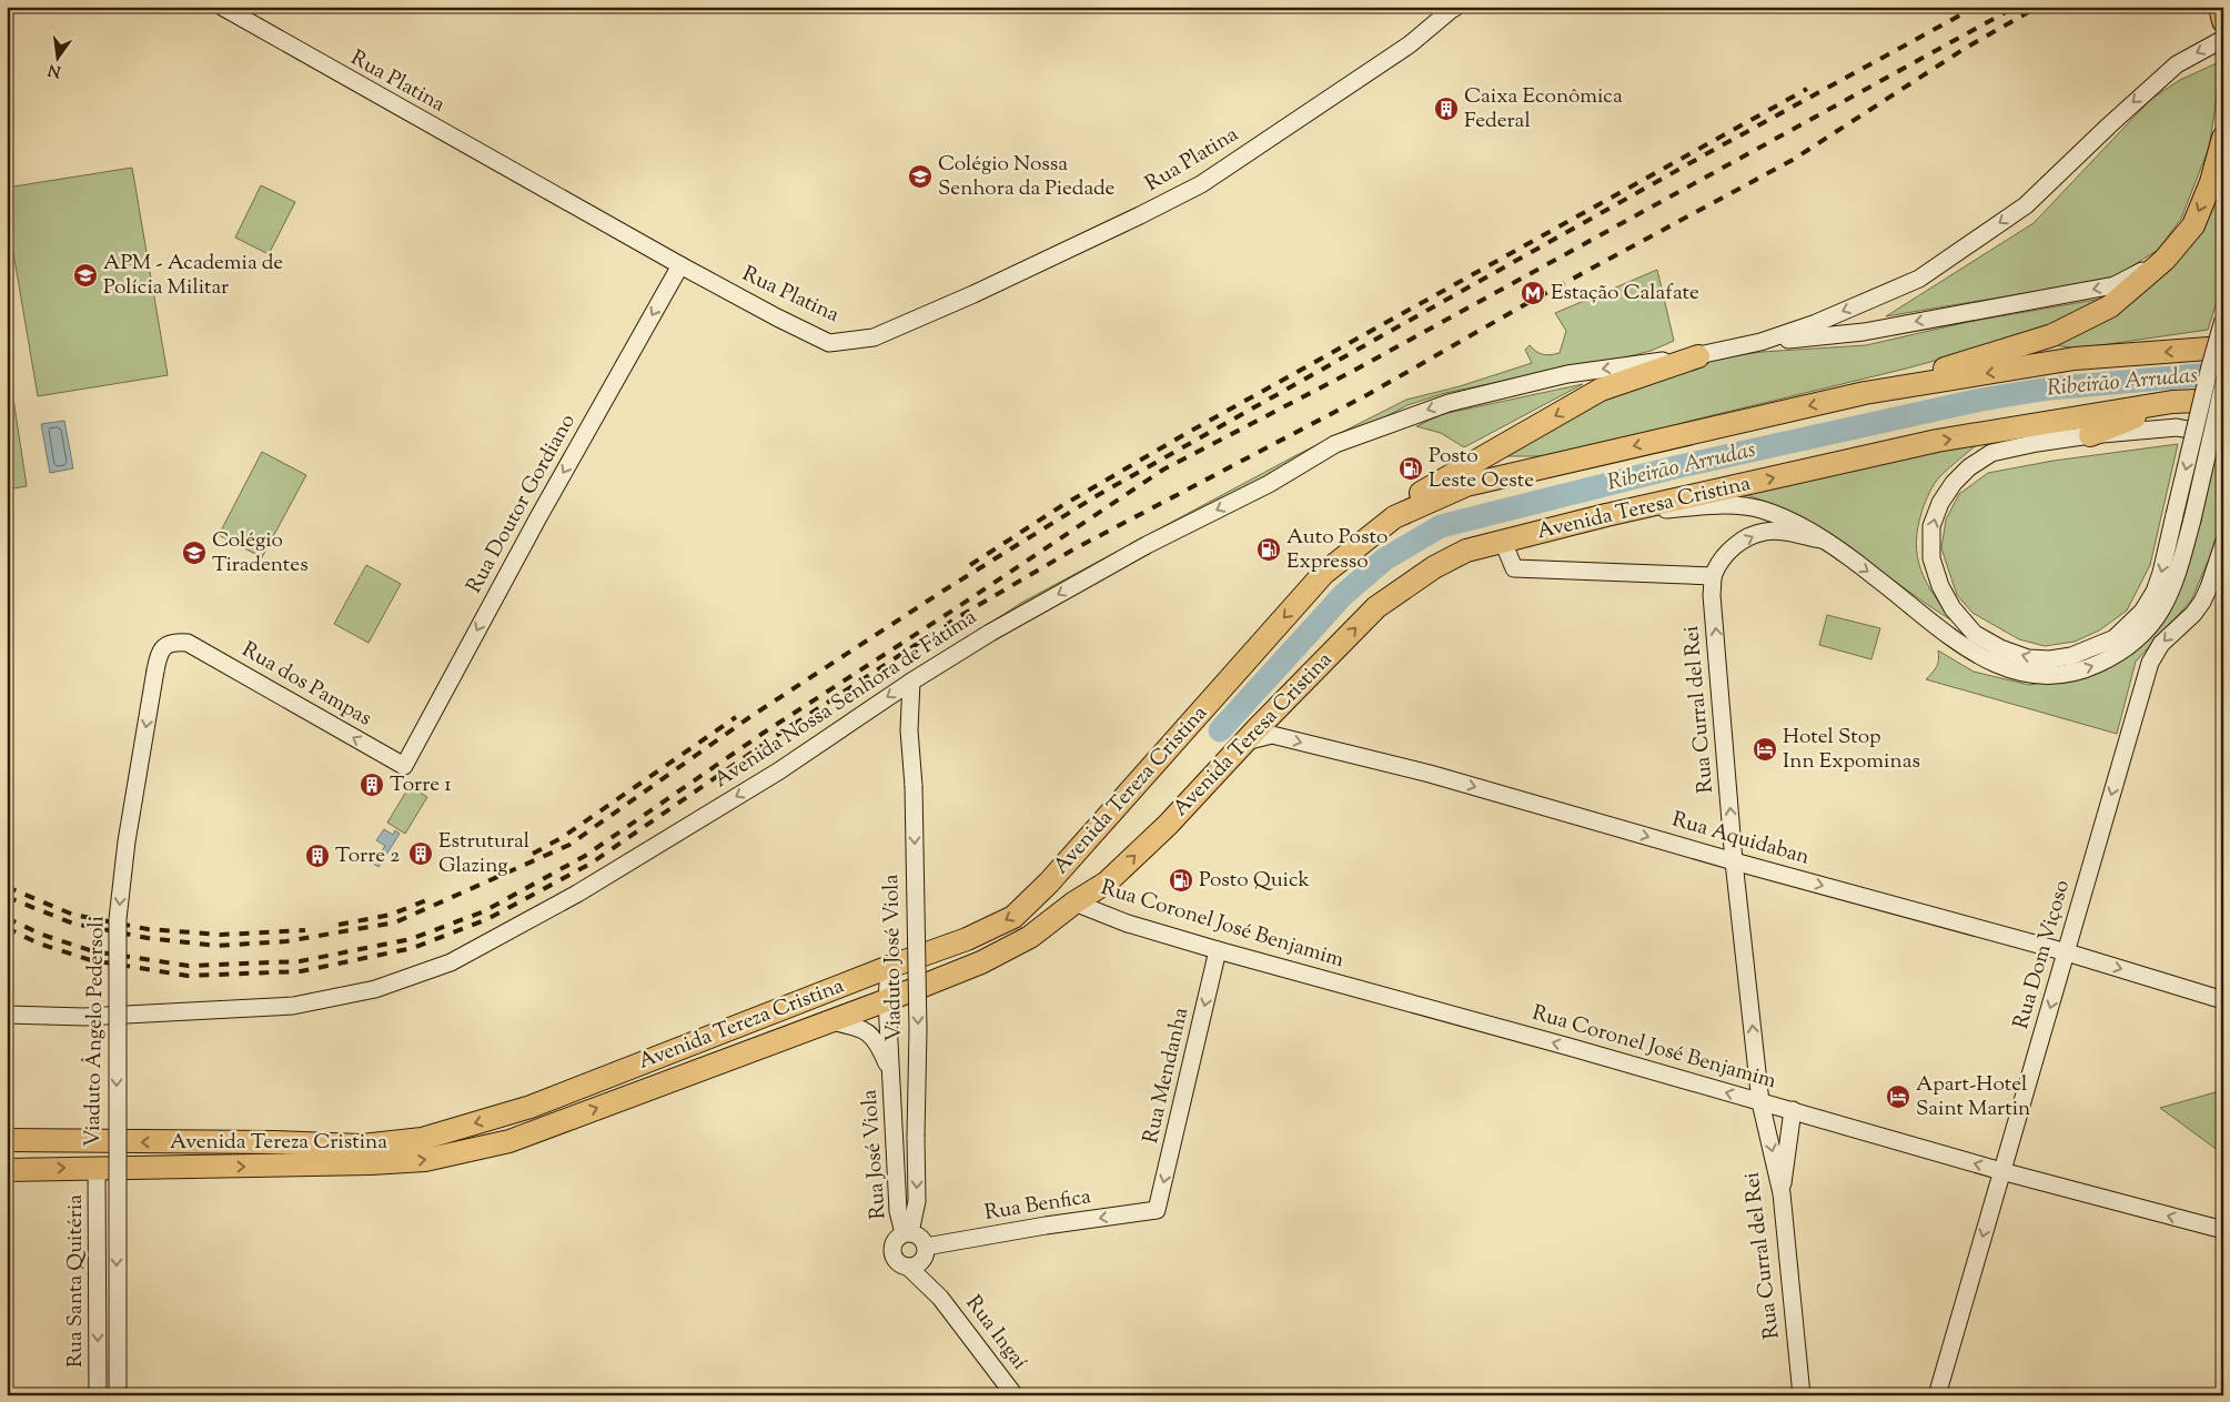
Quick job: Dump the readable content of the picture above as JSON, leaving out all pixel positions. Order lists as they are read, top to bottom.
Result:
{
  "streets": {
    "highway": ["Avenida Teresa Cristina", "Avenida Tereza Cristina"],
    "street": [
      "Rua Platina",
      "Rua Doutor Gordiano",
      "Rua dos Pampas",
      "Avenida Nossa Senhora de Fátima",
      "Rua Curral del Rei",
      "Rua Aquidaban",
      "Rua Coronel José Benjamim",
      "Rua Dom Viçoso",
      "Viaduto José Viola",
      "Viaduto Ângelo Pedersoli",
      "Rua Mendanha",
      "Rua José Viola",
      "Rua Benfica",
      "Rua Santa Quitéria",
      "Rua Ingaí"
    ]
  },
  "crossings": [
    ["Rua Platina", "Rua Doutor Gordiano"],
    ["Rua Doutor Gordiano", "Rua dos Pampas"],
    ["Avenida Teresa Cristina", "Avenida Tereza Cristina"],
    ["Avenida Teresa Cristina", "Rua Aquidaban"],
    ["Rua dos Pampas", "Viaduto Ângelo Pedersoli"],
    ["Avenida Nossa Senhora de Fátima", "Viaduto José Viola"],
    ["Rua Curral del Rei", "Rua Aquidaban"],
    ["Rua Curral del Rei", "Rua Coronel José Benjamim"],
    ["Avenida Tereza Cristina", "Rua Coronel José Benjamim"],
    ["Avenida Tereza Cristina", "Rua José Viola"],
    ["Avenida Tereza Cristina", "Rua Santa Quitéria"],
    ["Rua Aquidaban", "Rua Dom Viçoso"],
    ["Rua Coronel José Benjamim", "Rua Dom Viçoso"],
    ["Rua Coronel José Benjamim", "Rua Mendanha"],
    ["Viaduto José Viola", "Rua José Viola"],
    ["Viaduto José Viola", "Rua Benfica"],
    ["Viaduto José Viola", "Rua Ingaí"],
    ["Rua Mendanha", "Rua Benfica"],
    ["Rua José Viola", "Rua Benfica"],
    ["Rua José Viola", "Rua Ingaí"],
    ["Rua Benfica", "Rua Ingaí"]
  ],
  "one_way": [
    "Rua Doutor Gordiano",
    "Rua dos Pampas",
    "Avenida Nossa Senhora de Fátima",
    "Rua Aquidaban",
    "Rua Coronel José Benjamim",
    "Rua Dom Viçoso",
    "Viaduto José Viola",
    "Viaduto Ângelo Pedersoli",
    "Rua Mendanha",
    "Rua Benfica",
    "Rua Santa Quitéria"
  ],
  "water": ["Ribeirão Arrudas"],
  "places": {
    "building": [
      "Caixa Econômica Federal",
      "Torre 1",
      "Estrutural Glazing",
      "Torre 2"
    ],
    "school or university": ["Colégio Nossa Senhora da Piedade", "APM - Academia de Polícia Militar", "Colégio Tiradentes"],
    "metro station": ["Estação Calafate"],
    "fuel station": ["Posto Leste Oeste", "Auto Posto Expresso", "Posto Quick"],
    "hotel": ["Hotel Stop Inn Expominas", "Apart-Hotel Saint Martin"]
  },
  "north": "bottom"
}
